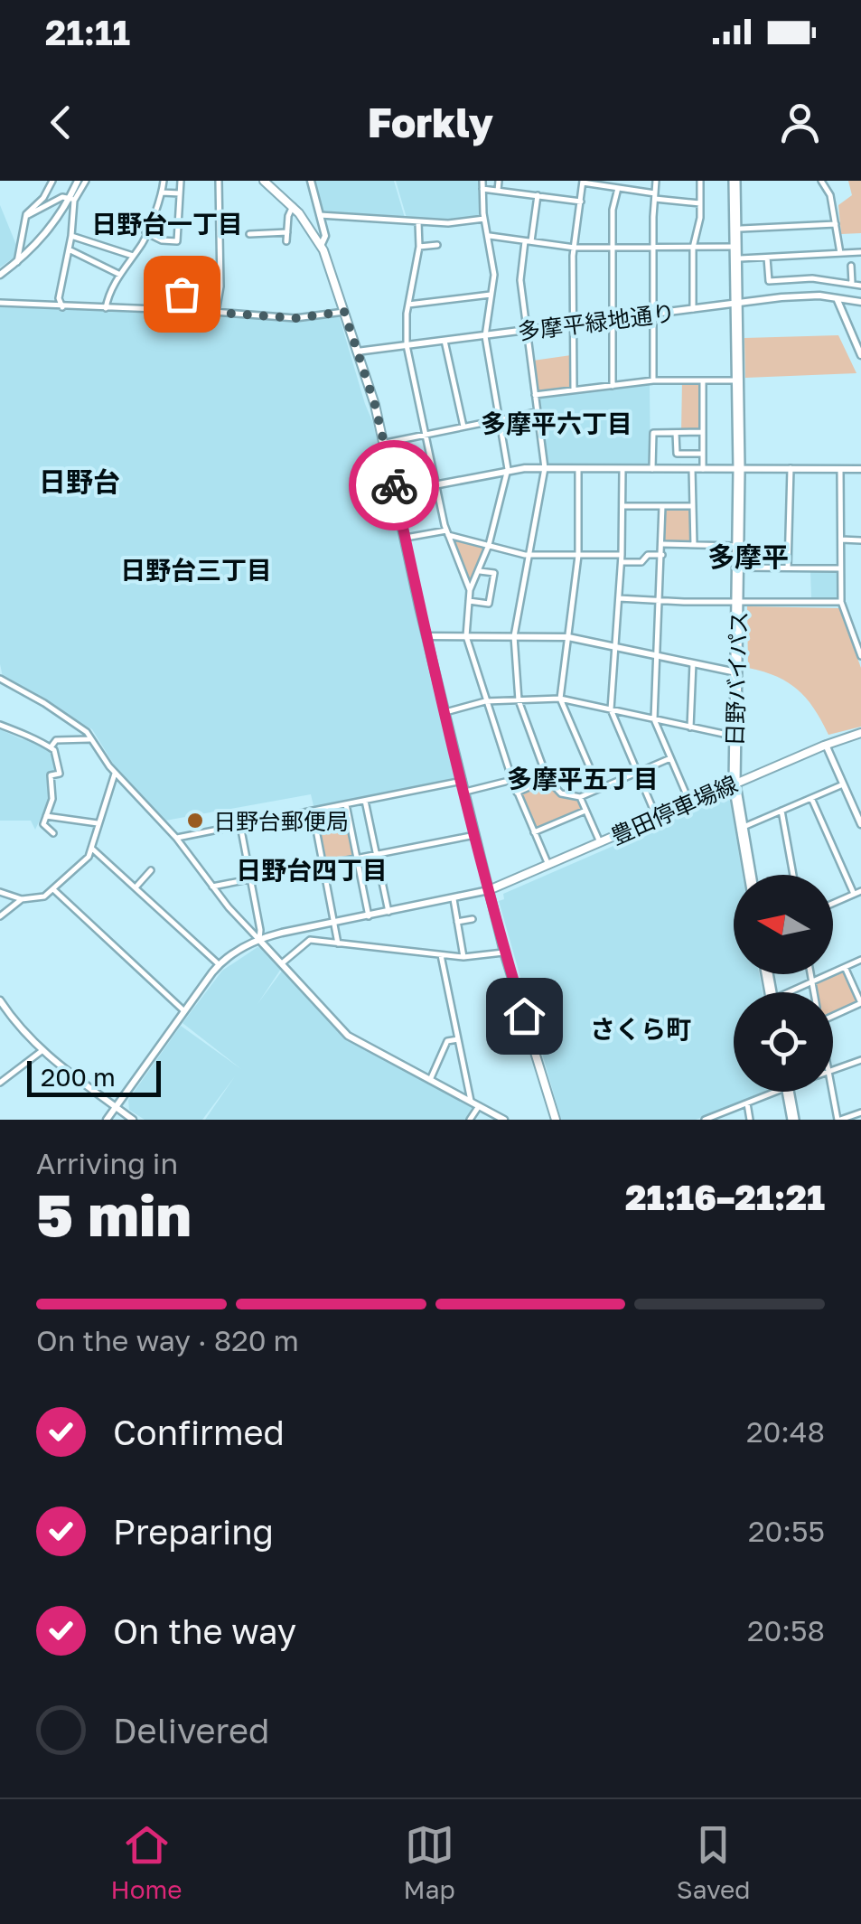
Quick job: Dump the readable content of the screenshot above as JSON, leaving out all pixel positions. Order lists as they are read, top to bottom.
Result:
{
  "streets": {
    "highway": ["日野バイパス"],
    "main road": ["豊田停車場線"],
    "street": ["多摩平緑地通り"]
  },
  "crossings": [
    ["多摩平緑地通り", "日野バイパス"],
    ["日野バイパス", "豊田停車場線"]
  ],
  "districts": [
    "日野台一丁目",
    "多摩平六丁目",
    "日野台",
    "多摩平",
    "日野台三丁目",
    "多摩平五丁目",
    "日野台四丁目",
    "さくら町"
  ],
  "places": ["日野台郵便局"],
  "scale_bar": "200 m",
  "north": "left",
  "page": {
    "status": "21:11",
    "header": "Forkly",
    "scale": "200 m",
    "heading": ["5 min", "Arriving in", "21:16–21:21"],
    "bar": "On the way · 820 m",
    "list": [
      ["Confirmed", "20:48"],
      ["Preparing", "20:55"],
      ["On the way", "20:58"],
      "Delivered"
    ],
    "tabs": ["Home", "Map", "Saved"]
  }
}
